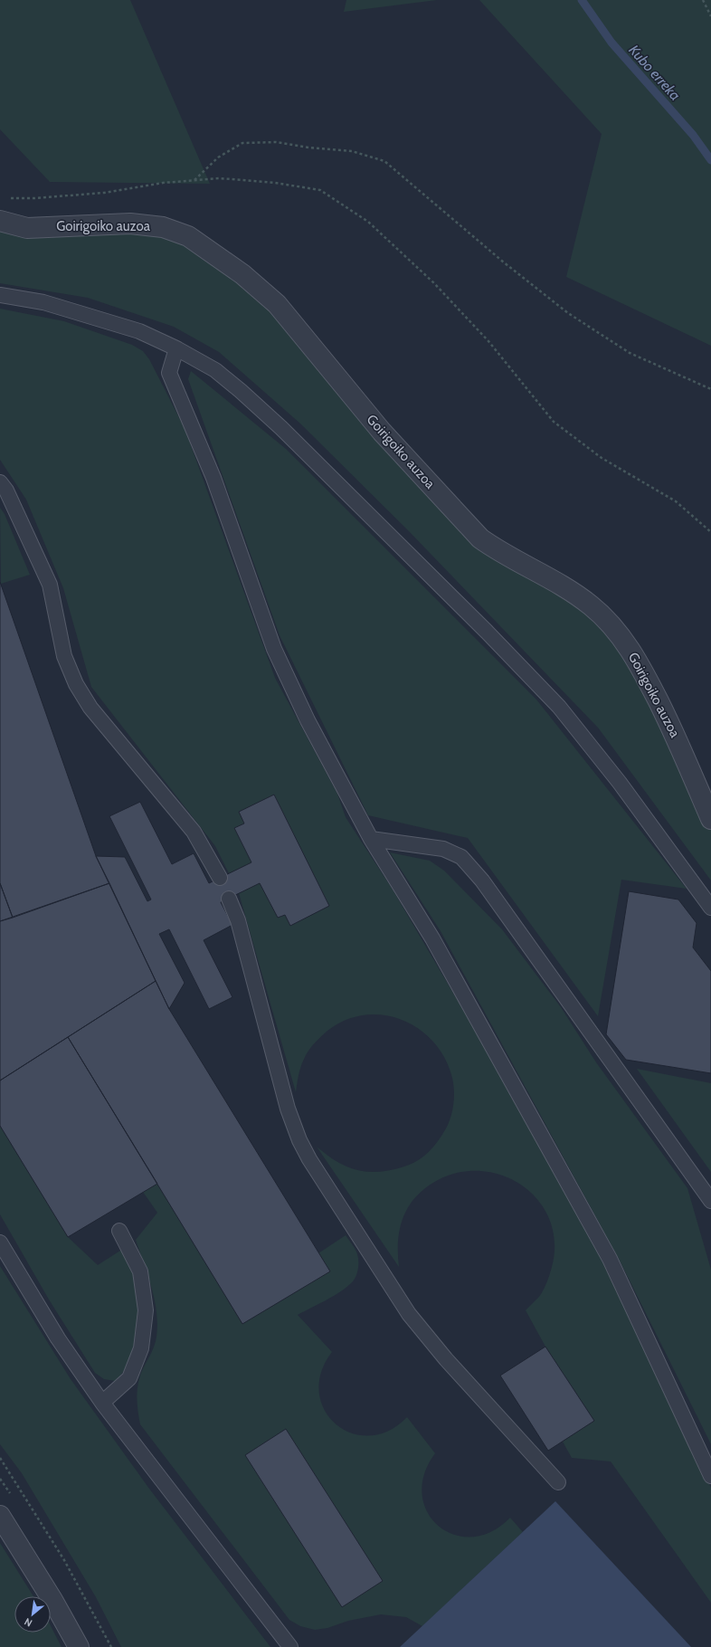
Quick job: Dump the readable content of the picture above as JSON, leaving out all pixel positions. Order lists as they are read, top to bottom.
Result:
{
  "streets": {
    "street": ["Goirigoiko auzoa"]
  },
  "water": ["Kubo erreka"],
  "north": "bottom left"
}
